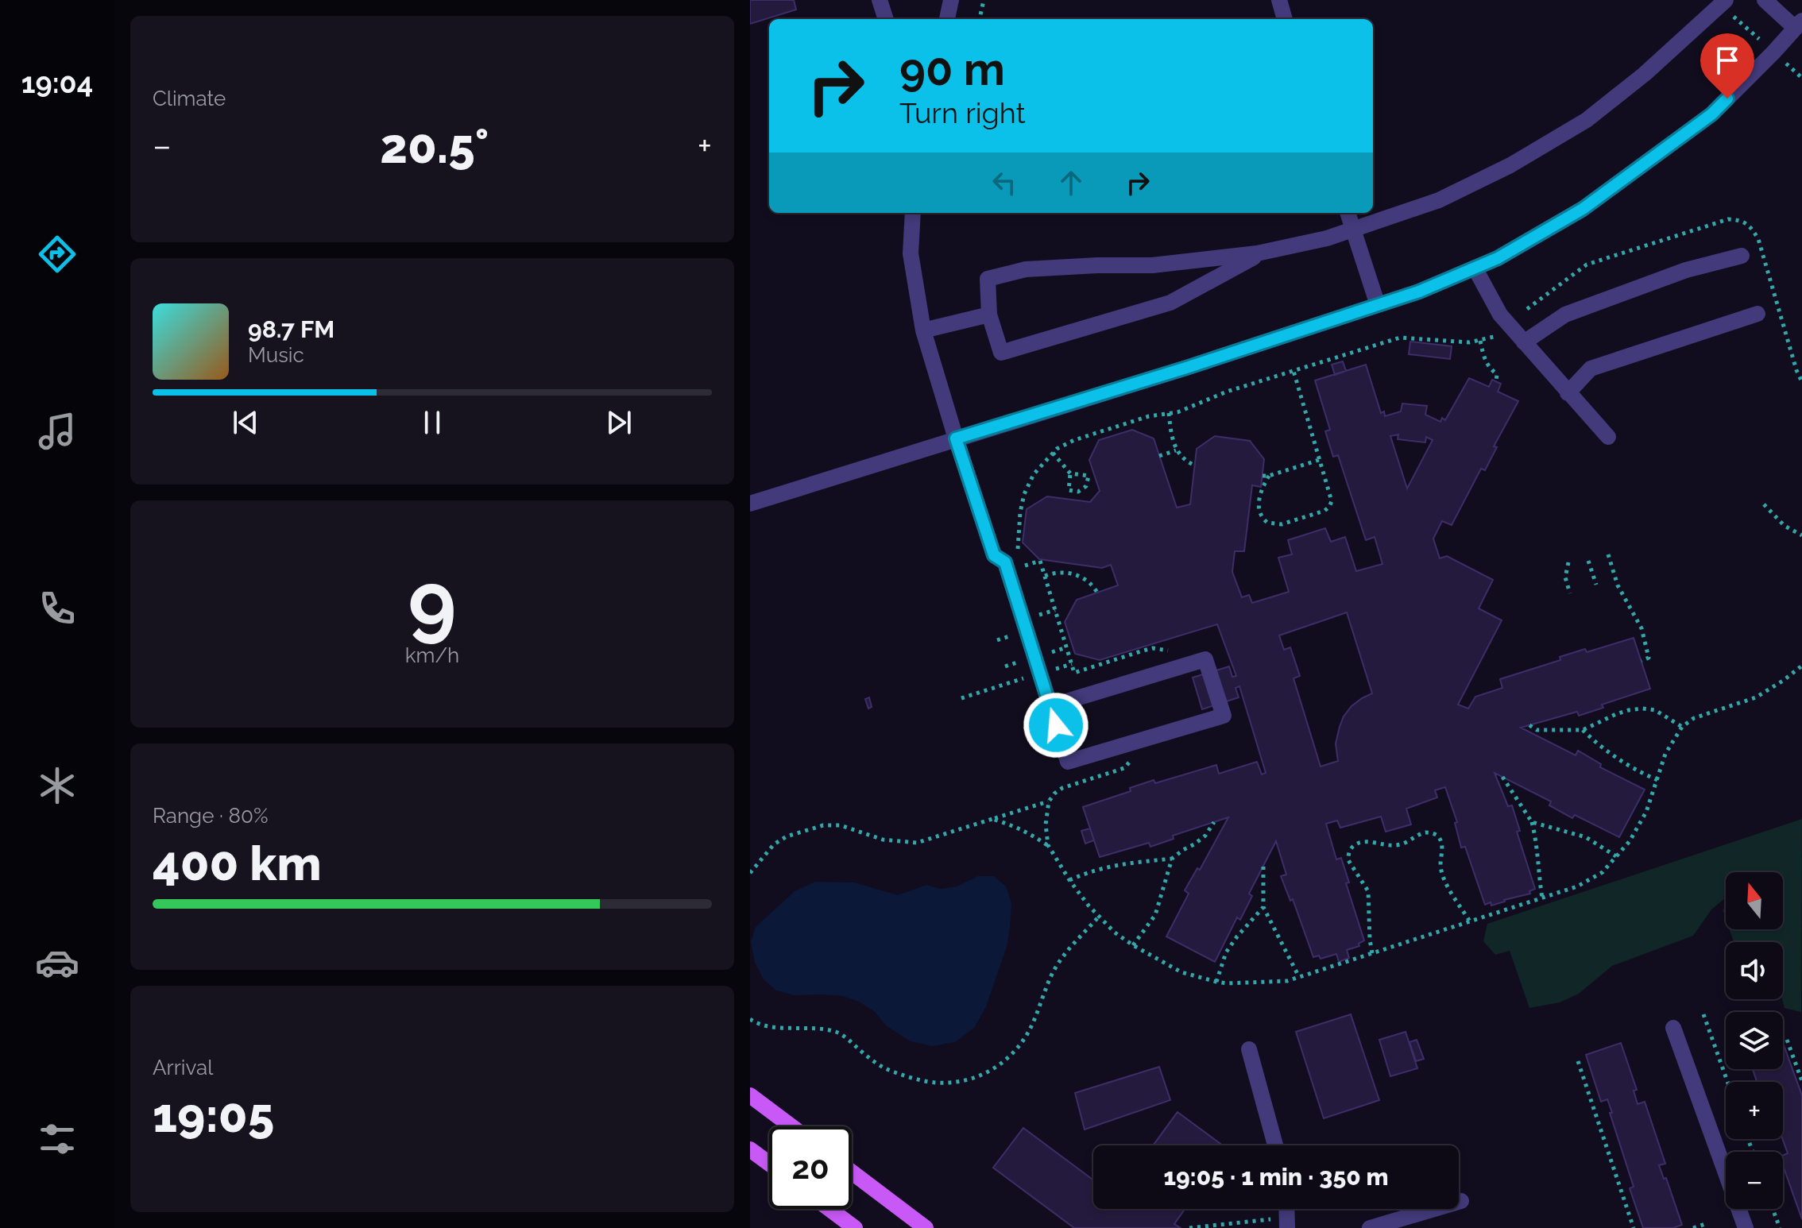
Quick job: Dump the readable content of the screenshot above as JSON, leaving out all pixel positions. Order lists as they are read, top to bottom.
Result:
{
  "north": "top",
  "page": {
    "tabs": "19:04",
    "tile": [
      "Climate",
      ["9", "km/h"],
      ["Range · 80%", "400 km"],
      ["Arrival", "19:05"]
    ],
    "turn": ["90 m", "Turn right"],
    "heat": ["−", "20.5°", "+"],
    "song": ["98.7 FM", "Music"],
    "map_buttons": ["+", "−"],
    "limit": "20",
    "trip": "19:05 · 1 min · 350 m"
  }
}
